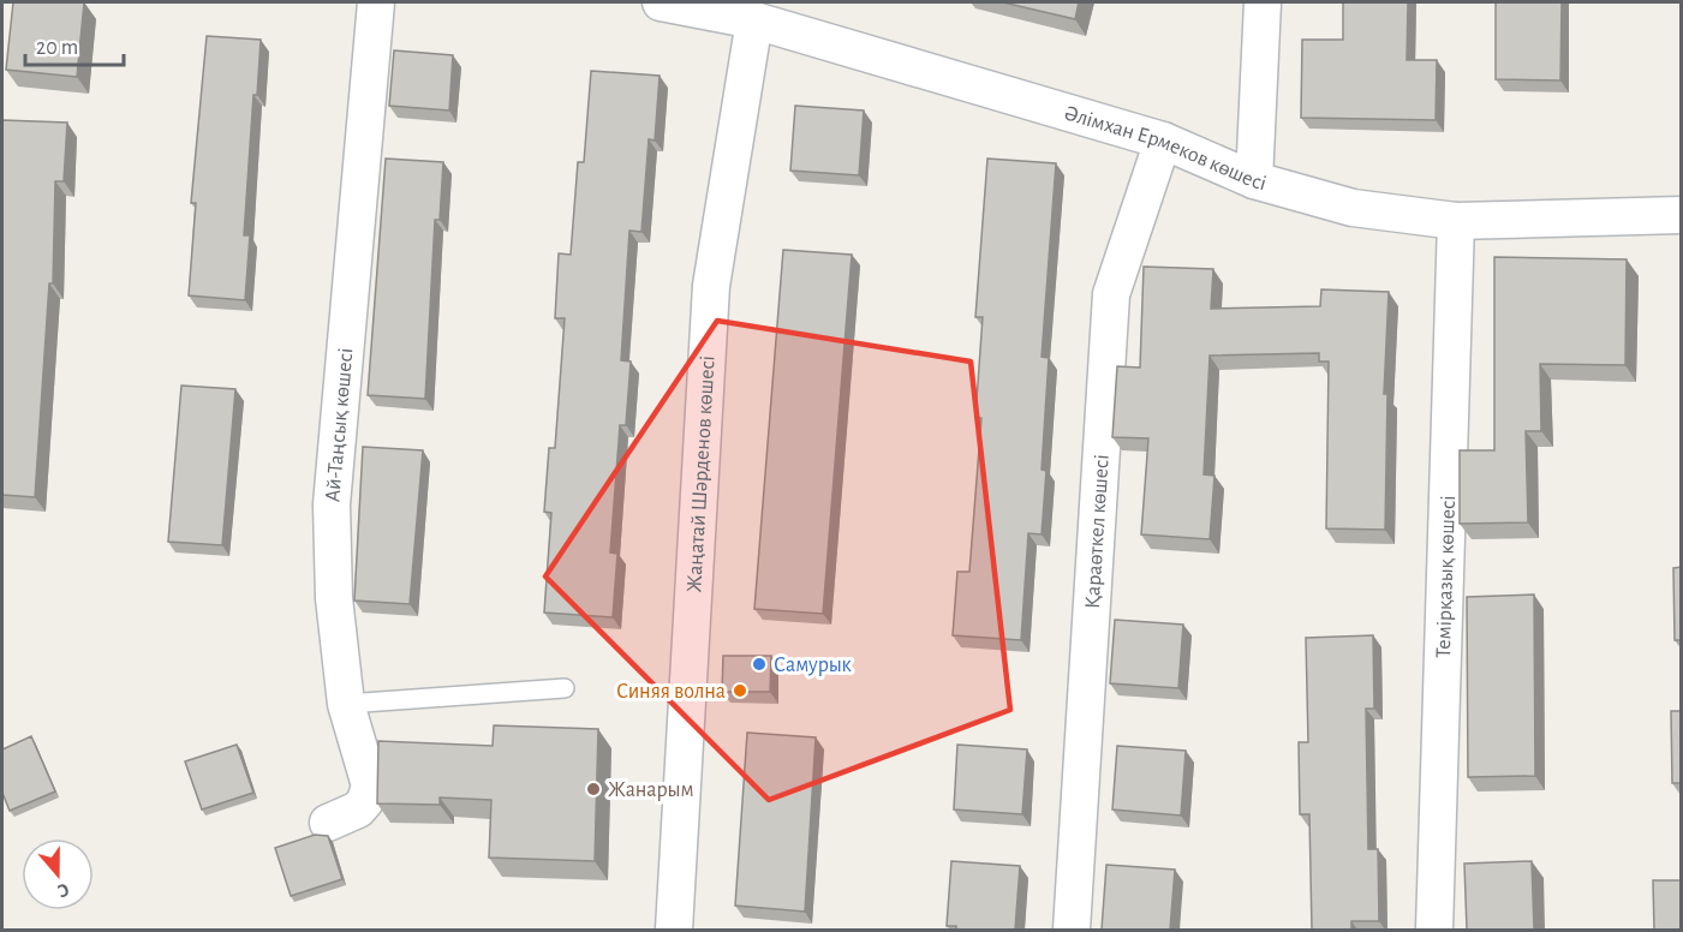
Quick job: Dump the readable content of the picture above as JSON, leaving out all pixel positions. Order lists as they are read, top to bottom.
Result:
{
  "streets": {
    "street": [
      "Әлімхан Ермеков көшесі",
      "Ай-Таңсық көшесі",
      "Жаңатай Шәрденов көшесі",
      "Қараөткел көшесі",
      "Темірқазық көшесі"
    ]
  },
  "crossings": [
    ["Әлімхан Ермеков көшесі", "Жаңатай Шәрденов көшесі"],
    ["Әлімхан Ермеков көшесі", "Қараөткел көшесі"],
    ["Әлімхан Ермеков көшесі", "Темірқазық көшесі"]
  ],
  "places": ["Самурык", "Синяя волна", "Жанарым"],
  "scale_bar": "20 m",
  "north": "bottom"
}
